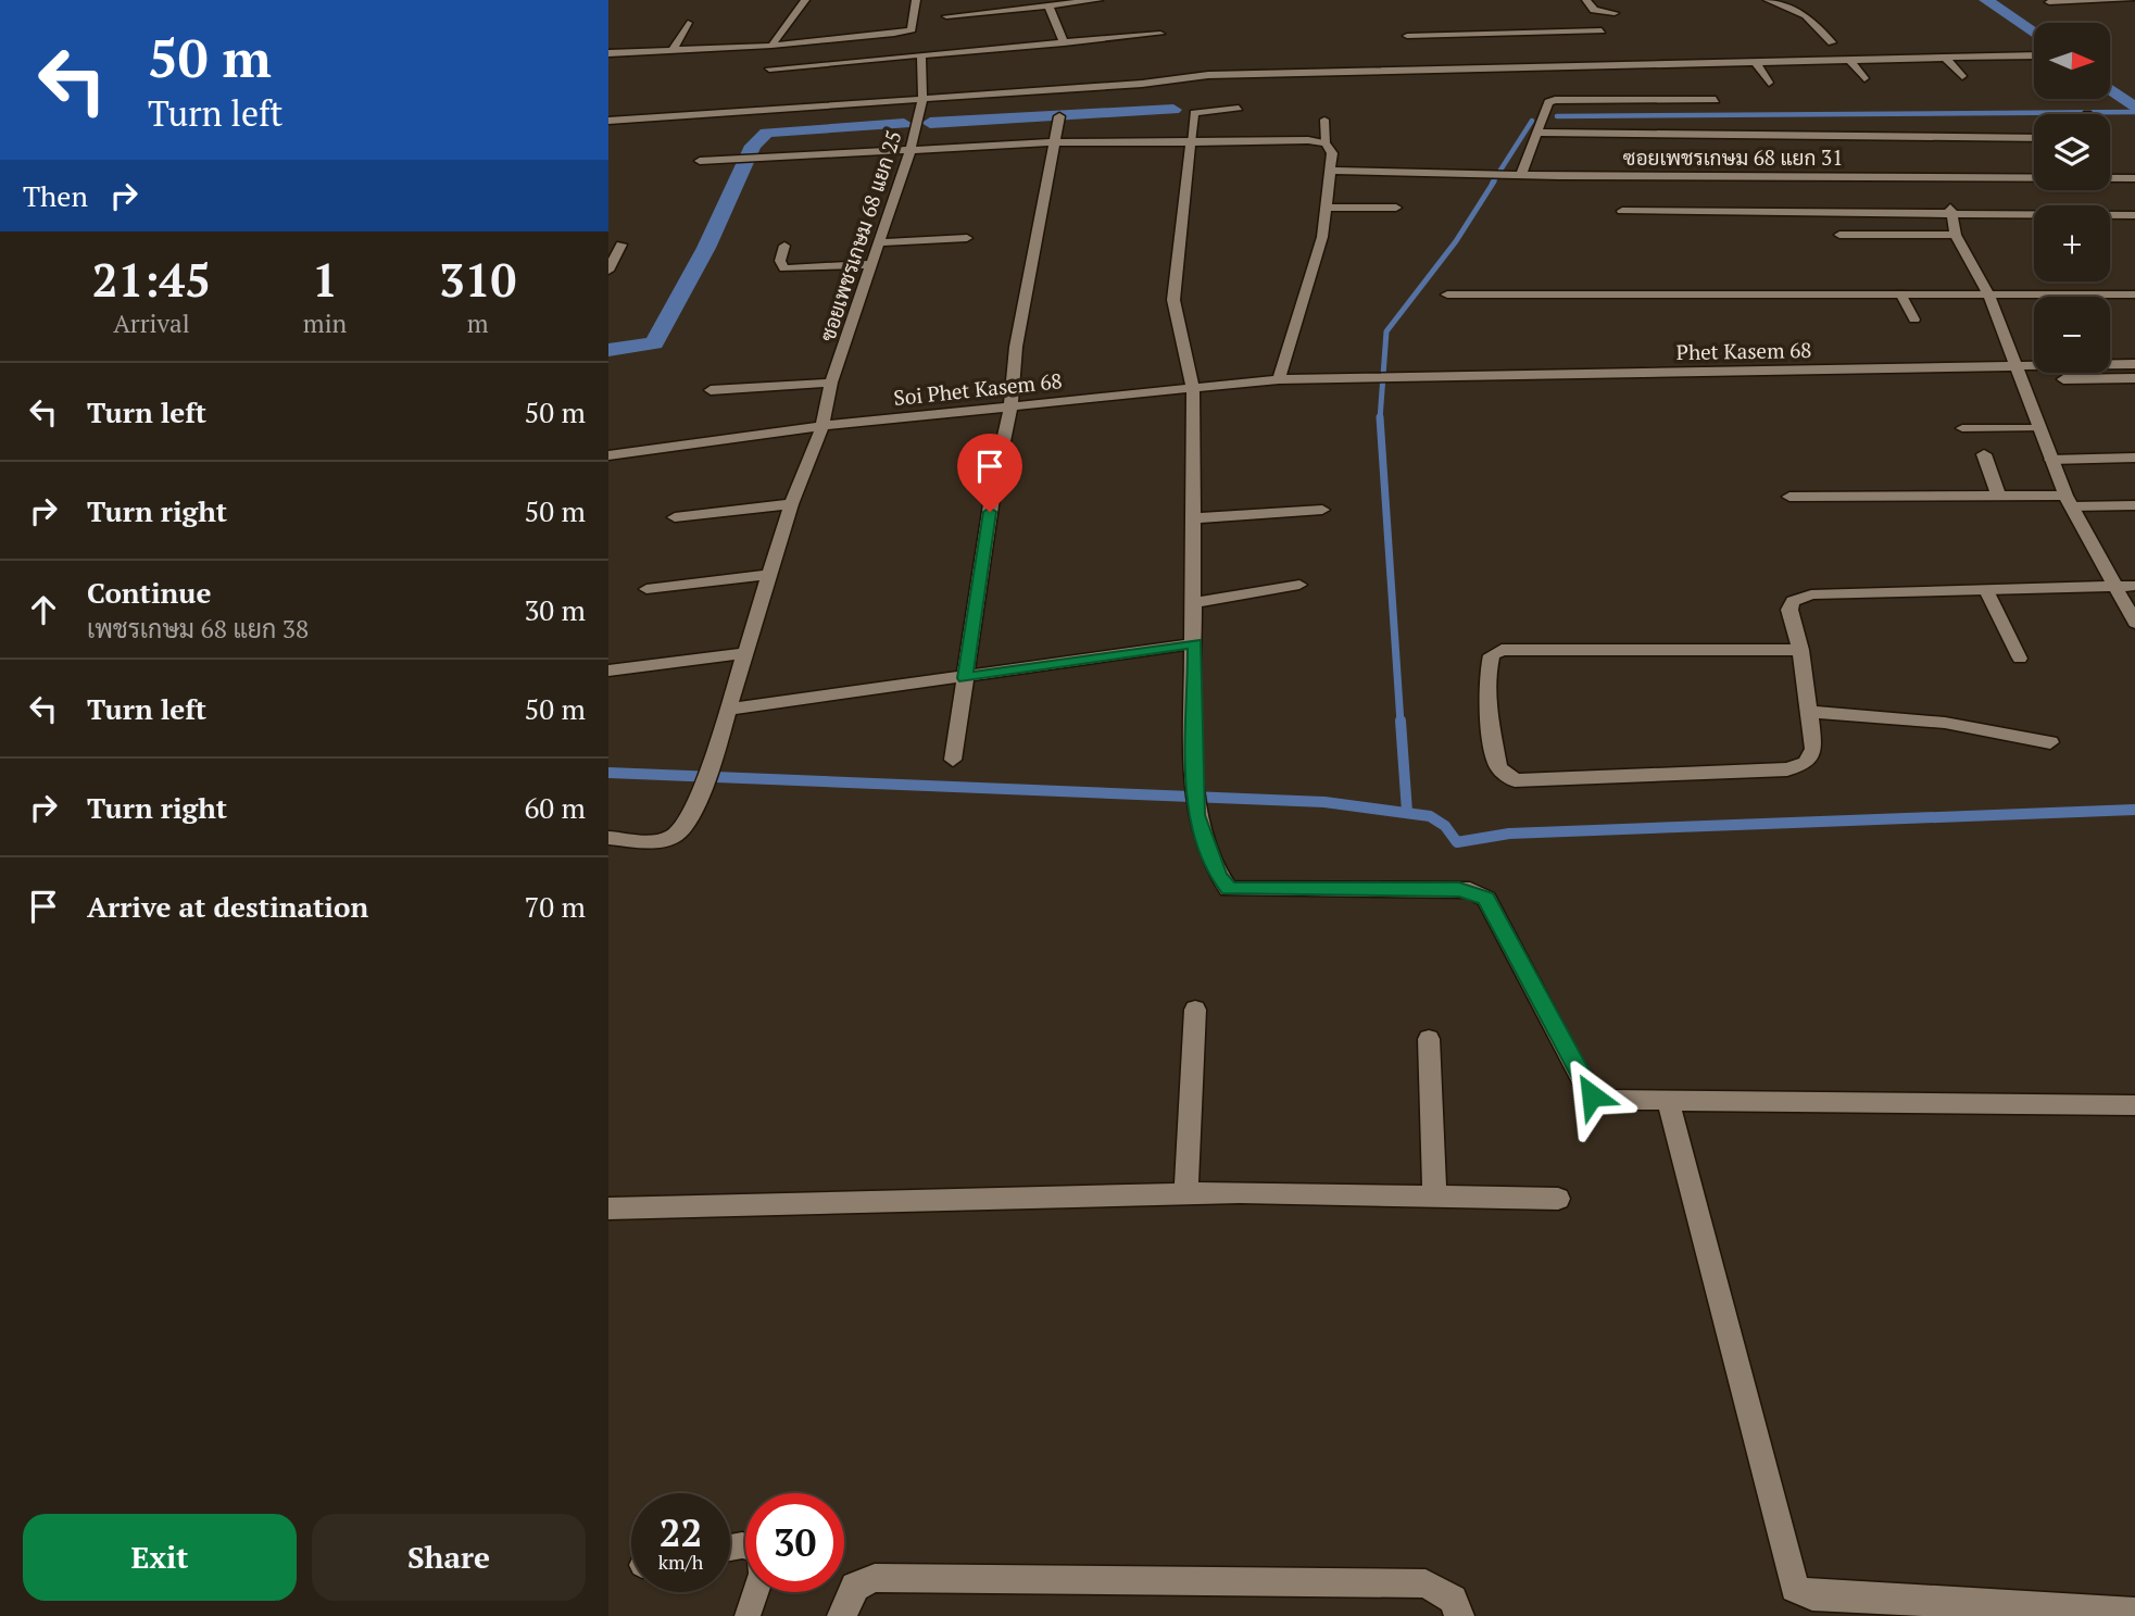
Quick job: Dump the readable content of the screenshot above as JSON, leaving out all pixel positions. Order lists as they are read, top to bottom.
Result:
{
  "streets": {
    "street": [
      "ซอยเพชรเกษม 68 แยก 31",
      "ซอยเพชรเกษม 68 แยก 25",
      "Phet Kasem 68",
      "Soi Phet Kasem 68"
    ]
  },
  "crossings": [
    ["ซอยเพชรเกษม 68 แยก 25", "Soi Phet Kasem 68"],
    ["Phet Kasem 68", "Soi Phet Kasem 68"]
  ],
  "north": "right",
  "page": {
    "turn": ["50 m", "Turn left"],
    "map_buttons": ["+", "−"],
    "then": "Then",
    "eta": [
      "21:45",
      "Arrival",
      "1",
      "min",
      "310",
      "m"
    ],
    "list": [
      {
        "name": "Turn left",
        "value": "50 m"
      },
      {
        "name": "Turn right",
        "value": "50 m"
      },
      {
        "name": "Continue",
        "note": "เพชรเกษม 68 แยก 38",
        "value": "30 m"
      },
      {
        "name": "Turn left",
        "value": "50 m"
      },
      {
        "name": "Turn right",
        "value": "60 m"
      },
      {
        "name": "Arrive at destination",
        "value": "70 m"
      }
    ],
    "speed": "22 km/h",
    "limit": "30",
    "buttons": ["Exit", "Share"]
  }
}
